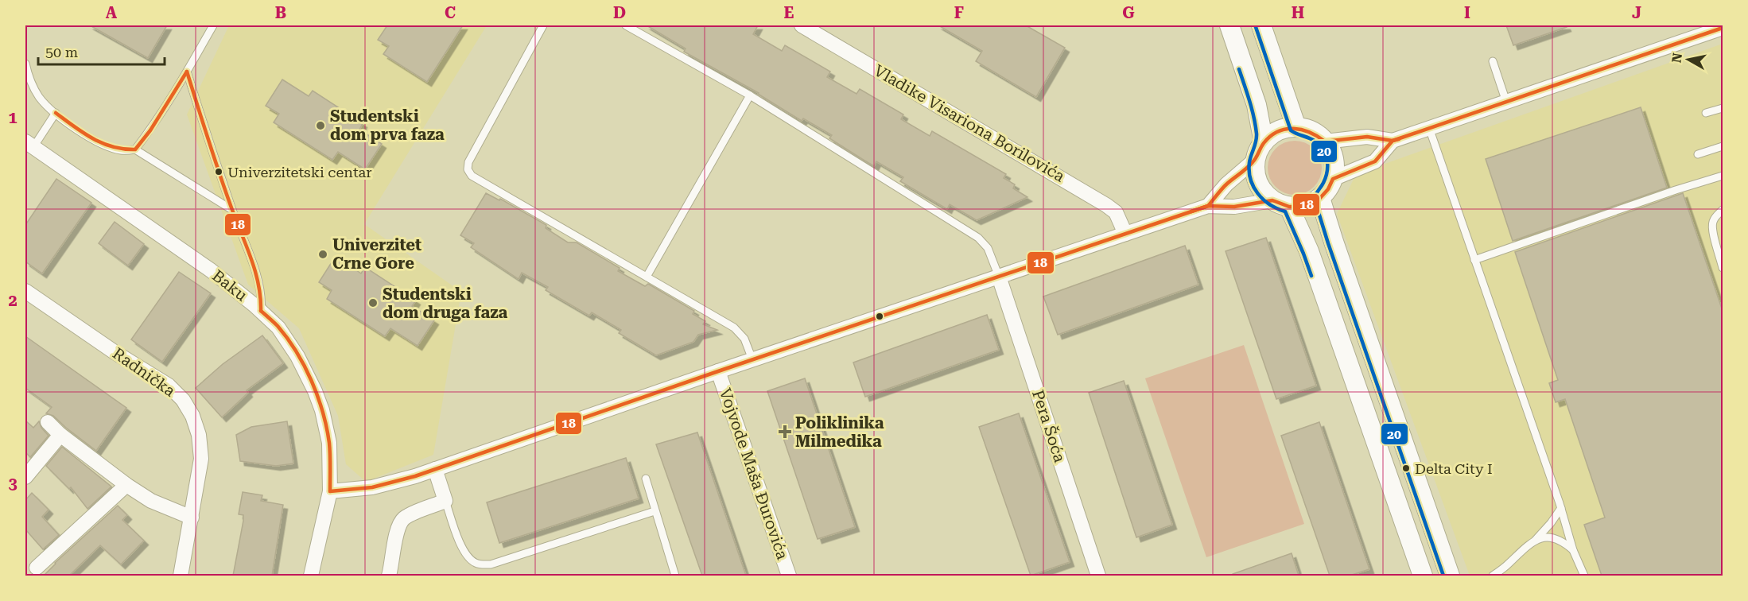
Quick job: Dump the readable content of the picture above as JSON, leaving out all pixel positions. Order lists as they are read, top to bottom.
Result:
{
  "streets": {
    "street": [
      "Vladike Visariona Borilovića",
      "Baku",
      "Radnička",
      "Pera Šoća",
      "Vojvode Maša Đurovića"
    ]
  },
  "places": {
    "other": [
      "Studentski dom prva faza",
      "Univerzitetski centar",
      "Univerzitet Crne Gore",
      "Studentski dom druga faza",
      "Delta City I"
    ],
    "health": ["Poliklinika Milmedika"]
  },
  "lines": ["transit line 20", "transit line 18"],
  "scale_bar": "50 m",
  "north": "left",
  "grid": {
    "columns": [
      "A",
      "B",
      "C",
      "D",
      "E",
      "F",
      "G",
      "H",
      "I",
      "J"
    ],
    "rows": ["1", "2", "3"]
  }
}
